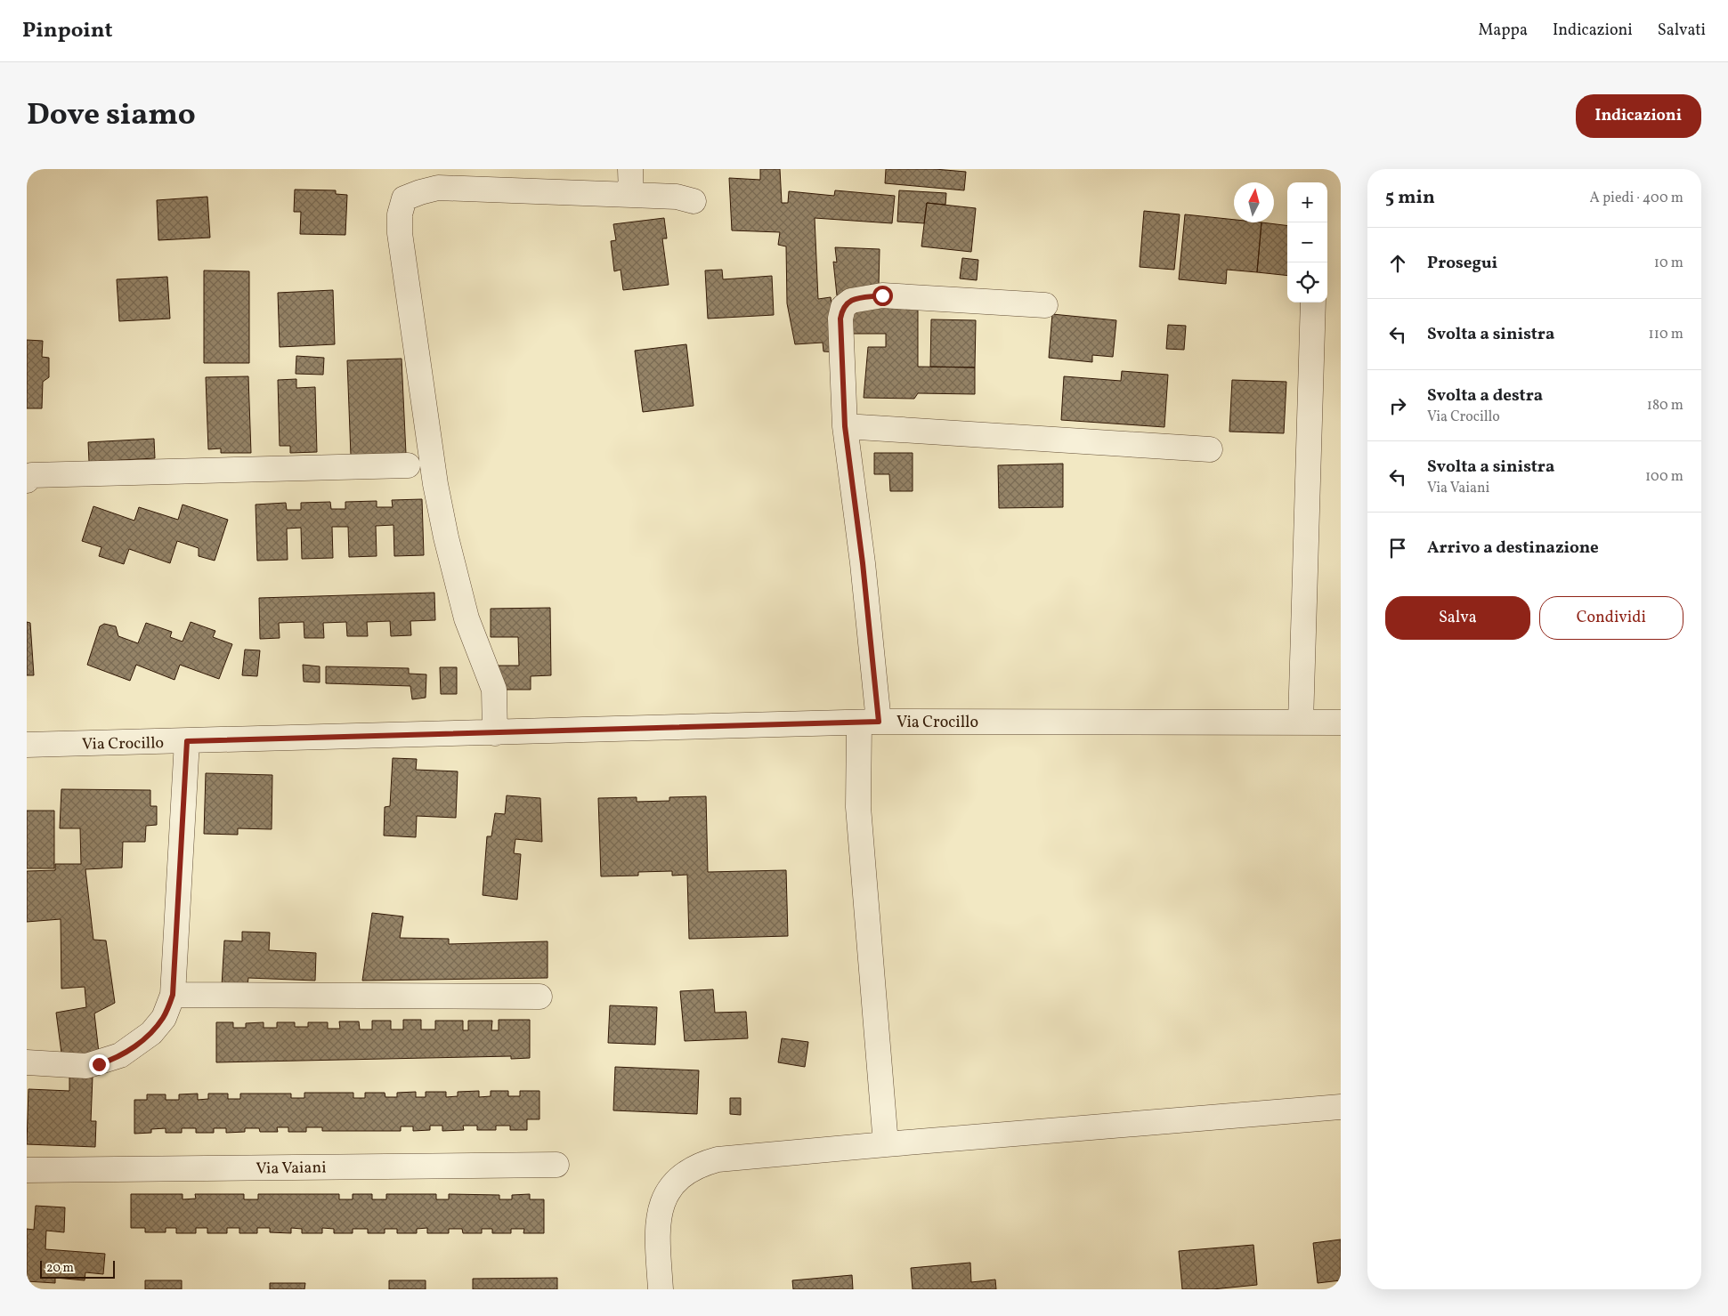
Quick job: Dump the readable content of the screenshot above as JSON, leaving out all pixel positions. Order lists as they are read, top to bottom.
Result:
{
  "streets": {
    "street": ["Via Crocillo", "Via Vaiani"]
  },
  "scale_bar": "20 m",
  "north": "top",
  "page": {
    "header": "Pinpoint",
    "nav": ["Mappa", "Indicazioni", "Salvati"],
    "title": "Dove siamo",
    "buttons": [
      "Indicazioni",
      ["Salva", "Condividi"]
    ],
    "heading": ["5 min", "A piedi · 400 m"],
    "map_buttons": ["+", "−"],
    "list": [
      ["Prosegui", "10 m"],
      ["Svolta a sinistra", "110 m"],
      ["Svolta a destra", "Via Crocillo", "180 m"],
      ["Svolta a sinistra", "Via Vaiani", "100 m"],
      "Arrivo a destinazione"
    ],
    "scale": "20 m"
  }
}
